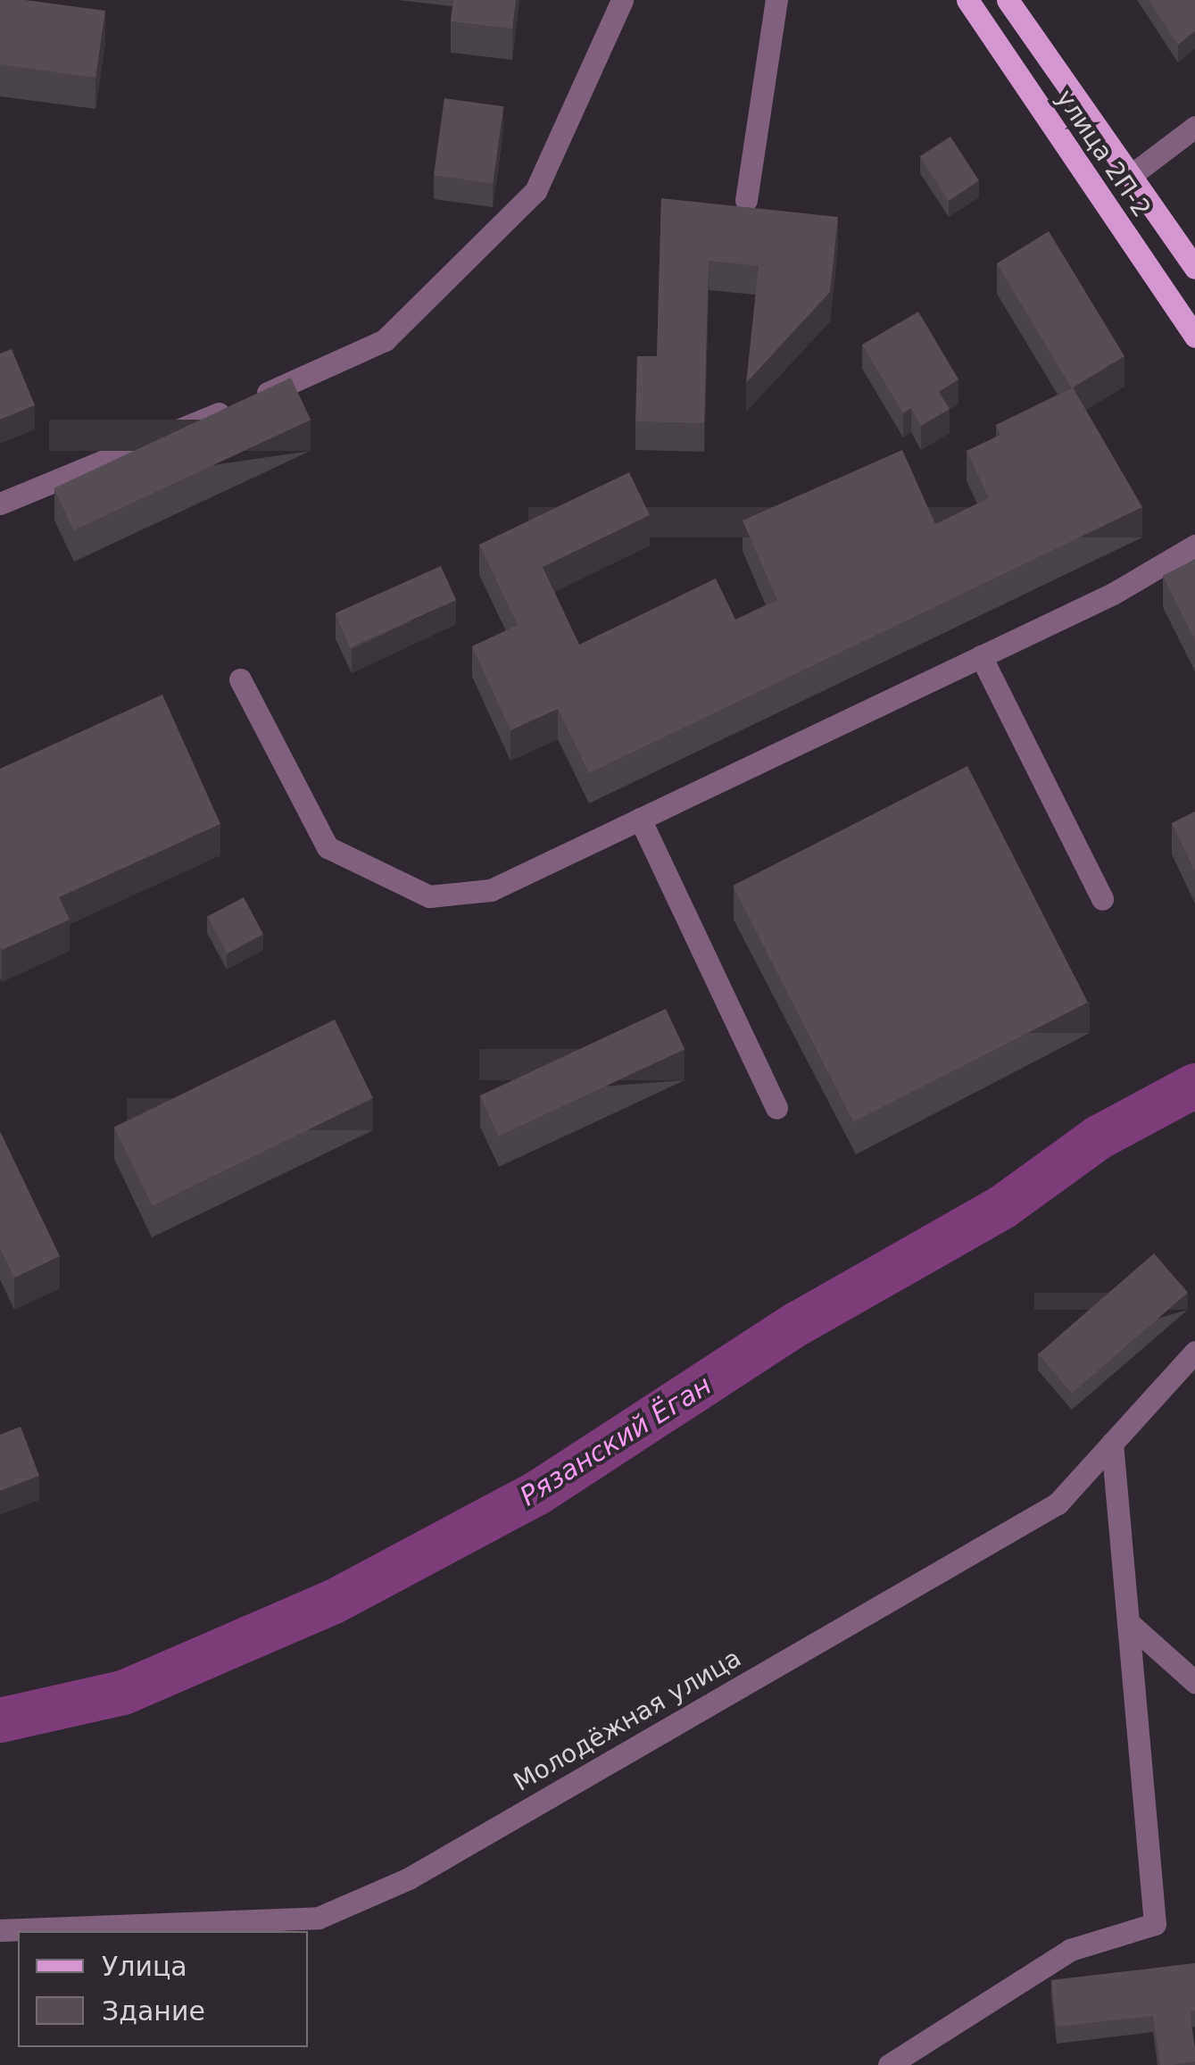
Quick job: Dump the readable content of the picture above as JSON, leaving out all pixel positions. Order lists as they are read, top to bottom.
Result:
{
  "streets": {
    "main road": ["улица 2П-2"],
    "street": ["Молодёжная улица"]
  },
  "water": ["Рязанский Ёган"],
  "legend": ["Улица", "Здание"]
}
